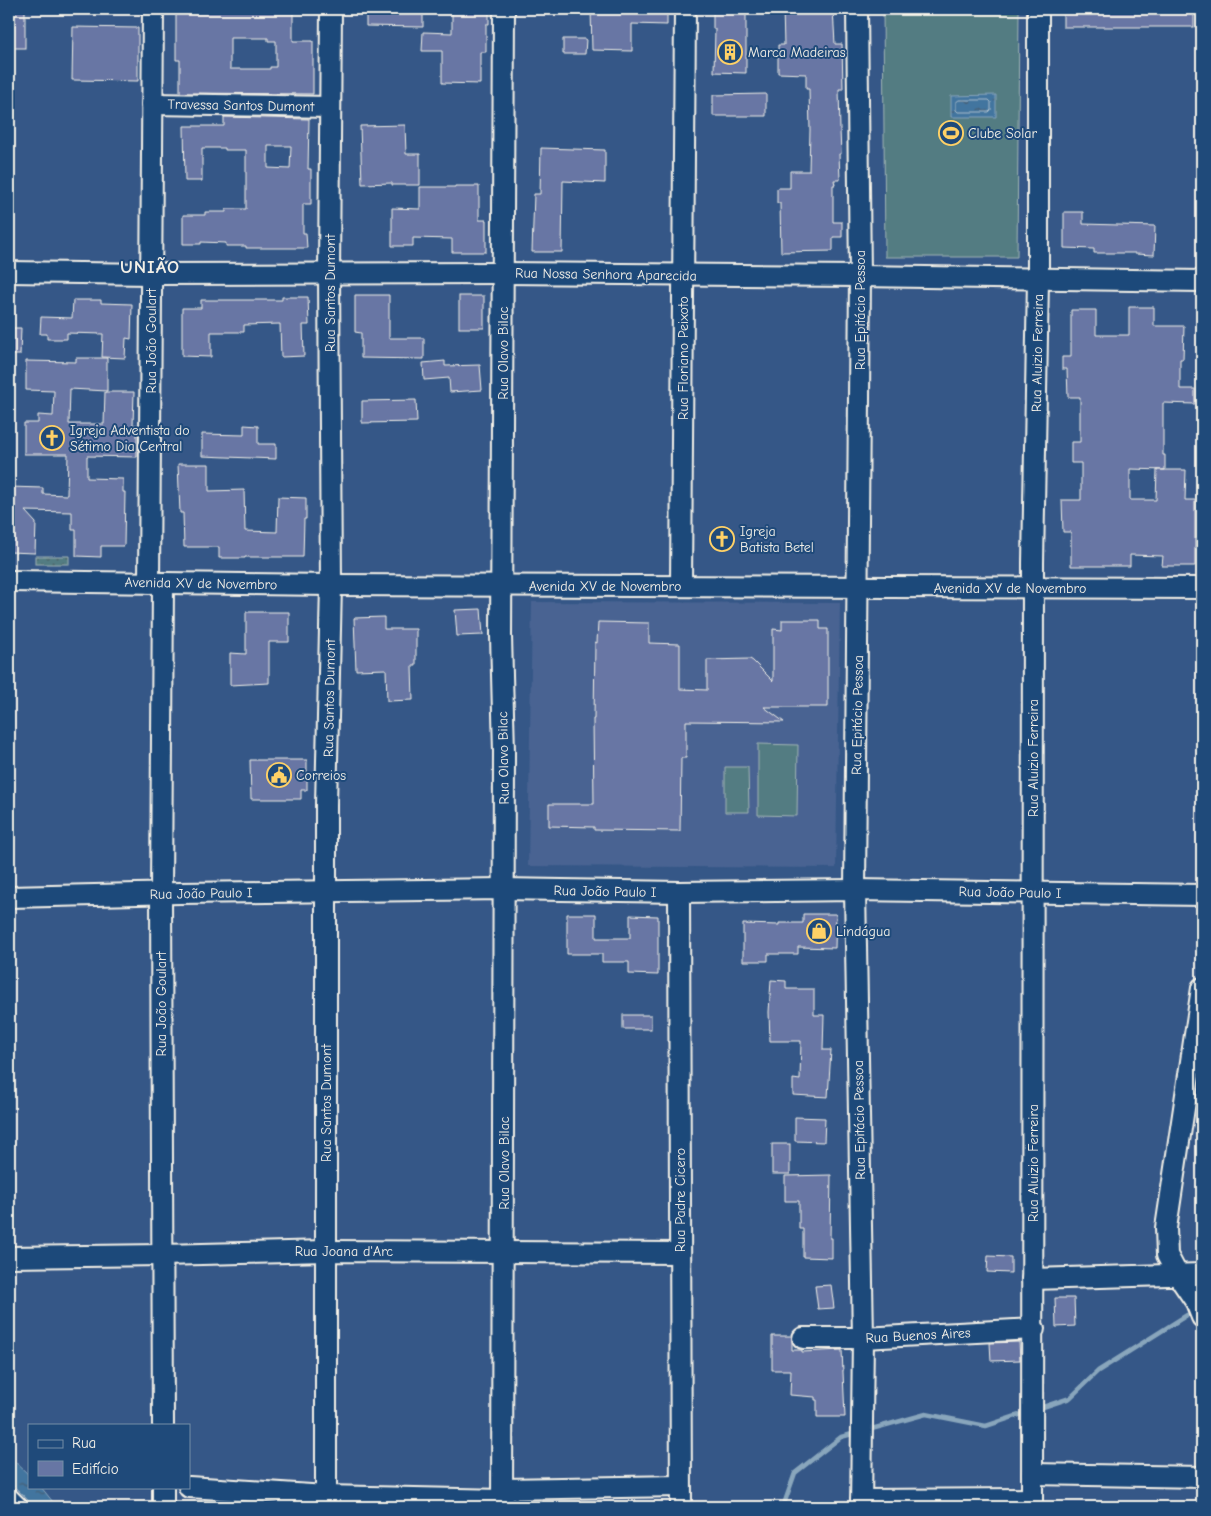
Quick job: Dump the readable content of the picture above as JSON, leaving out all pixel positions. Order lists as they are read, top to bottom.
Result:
{
  "streets": {
    "street": [
      "Travessa Santos Dumont",
      "Rua Nossa Senhora Aparecida",
      "Rua Santos Dumont",
      "Rua Epitácio Pessoa",
      "Rua João Goulart",
      "Rua Olavo Bilac",
      "Rua Aluizio Ferreira",
      "Rua Floriano Peixoto",
      "Avenida XV de Novembro",
      "Rua João Paulo I",
      "Rua Padre Cicero",
      "Rua Joana d'Arc",
      "Rua Buenos Aires"
    ]
  },
  "crossings": [
    ["Travessa Santos Dumont", "Rua Santos Dumont"],
    ["Travessa Santos Dumont", "Rua João Goulart"],
    ["Rua Nossa Senhora Aparecida", "Rua Santos Dumont"],
    ["Rua Nossa Senhora Aparecida", "Rua Epitácio Pessoa"],
    ["Rua Nossa Senhora Aparecida", "Rua João Goulart"],
    ["Rua Nossa Senhora Aparecida", "Rua Olavo Bilac"],
    ["Rua Nossa Senhora Aparecida", "Rua Aluizio Ferreira"],
    ["Rua Nossa Senhora Aparecida", "Rua Floriano Peixoto"],
    ["Rua Santos Dumont", "Avenida XV de Novembro"],
    ["Rua Santos Dumont", "Rua João Paulo I"],
    ["Rua Santos Dumont", "Rua Joana d'Arc"],
    ["Rua Epitácio Pessoa", "Avenida XV de Novembro"],
    ["Rua Epitácio Pessoa", "Rua João Paulo I"],
    ["Rua Epitácio Pessoa", "Rua Buenos Aires"],
    ["Rua João Goulart", "Avenida XV de Novembro"],
    ["Rua João Goulart", "Rua João Paulo I"],
    ["Rua João Goulart", "Rua Joana d'Arc"],
    ["Rua Olavo Bilac", "Avenida XV de Novembro"],
    ["Rua Olavo Bilac", "Rua João Paulo I"],
    ["Rua Olavo Bilac", "Rua Joana d'Arc"],
    ["Rua Aluizio Ferreira", "Avenida XV de Novembro"],
    ["Rua Aluizio Ferreira", "Rua João Paulo I"],
    ["Rua Aluizio Ferreira", "Rua Buenos Aires"],
    ["Rua Floriano Peixoto", "Avenida XV de Novembro"],
    ["Rua João Paulo I", "Rua Padre Cicero"],
    ["Rua Padre Cicero", "Rua Joana d'Arc"]
  ],
  "districts": ["UNIÃO"],
  "places": {
    "building": ["Marca Madeiras"],
    "sports": ["Clube Solar"],
    "church": ["Igreja Adventista do Sétimo Dia Central", "Igreja Batista Betel"],
    "public building": ["Correios"],
    "shop": ["Lindágua"]
  },
  "legend": ["Rua", "Edifício"]
}
